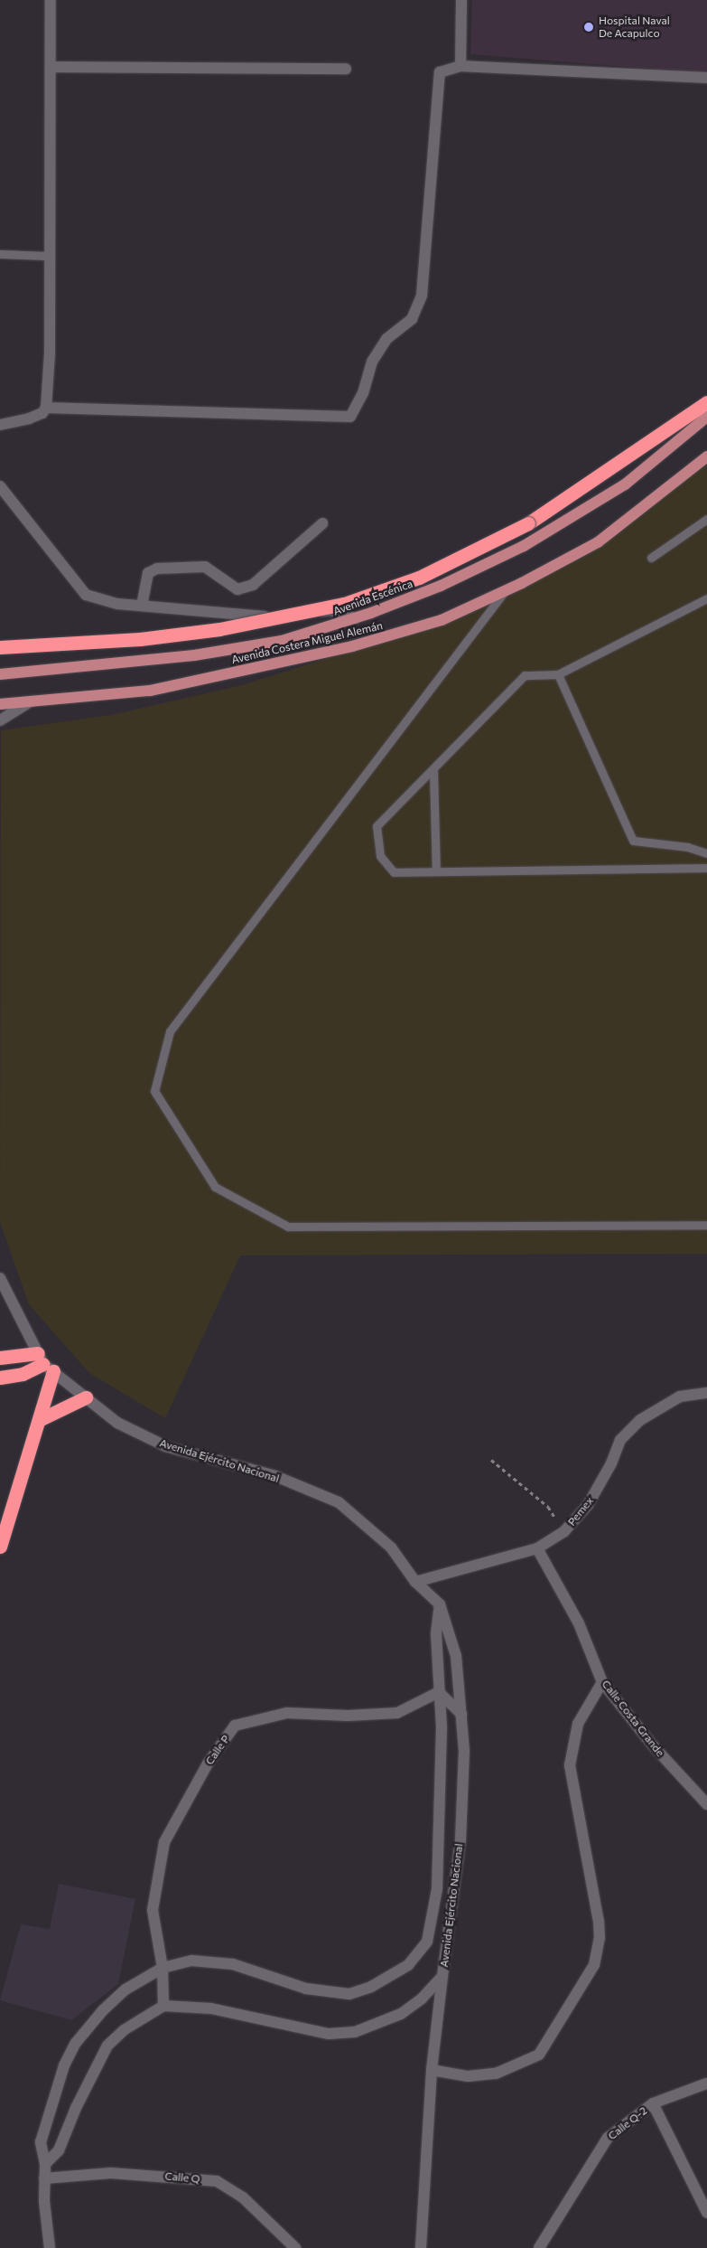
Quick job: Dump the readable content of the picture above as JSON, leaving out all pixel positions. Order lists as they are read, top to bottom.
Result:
{
  "streets": {
    "main road": ["Avenida Escénica", "Avenida Costera Miguel Alemán"],
    "street": [
      "Avenida Ejército Nacional",
      "Pemex",
      "Calle Costa Grande",
      "Calle P",
      "Calle Q-2",
      "Calle Q"
    ]
  },
  "crossings": [
    ["Avenida Ejército Nacional", "Pemex"],
    ["Avenida Ejército Nacional", "Calle P"],
    ["Avenida Ejército Nacional", "Calle Q"],
    ["Pemex", "Calle Costa Grande"]
  ],
  "places": ["Hospital Naval De Acapulco"]
}
